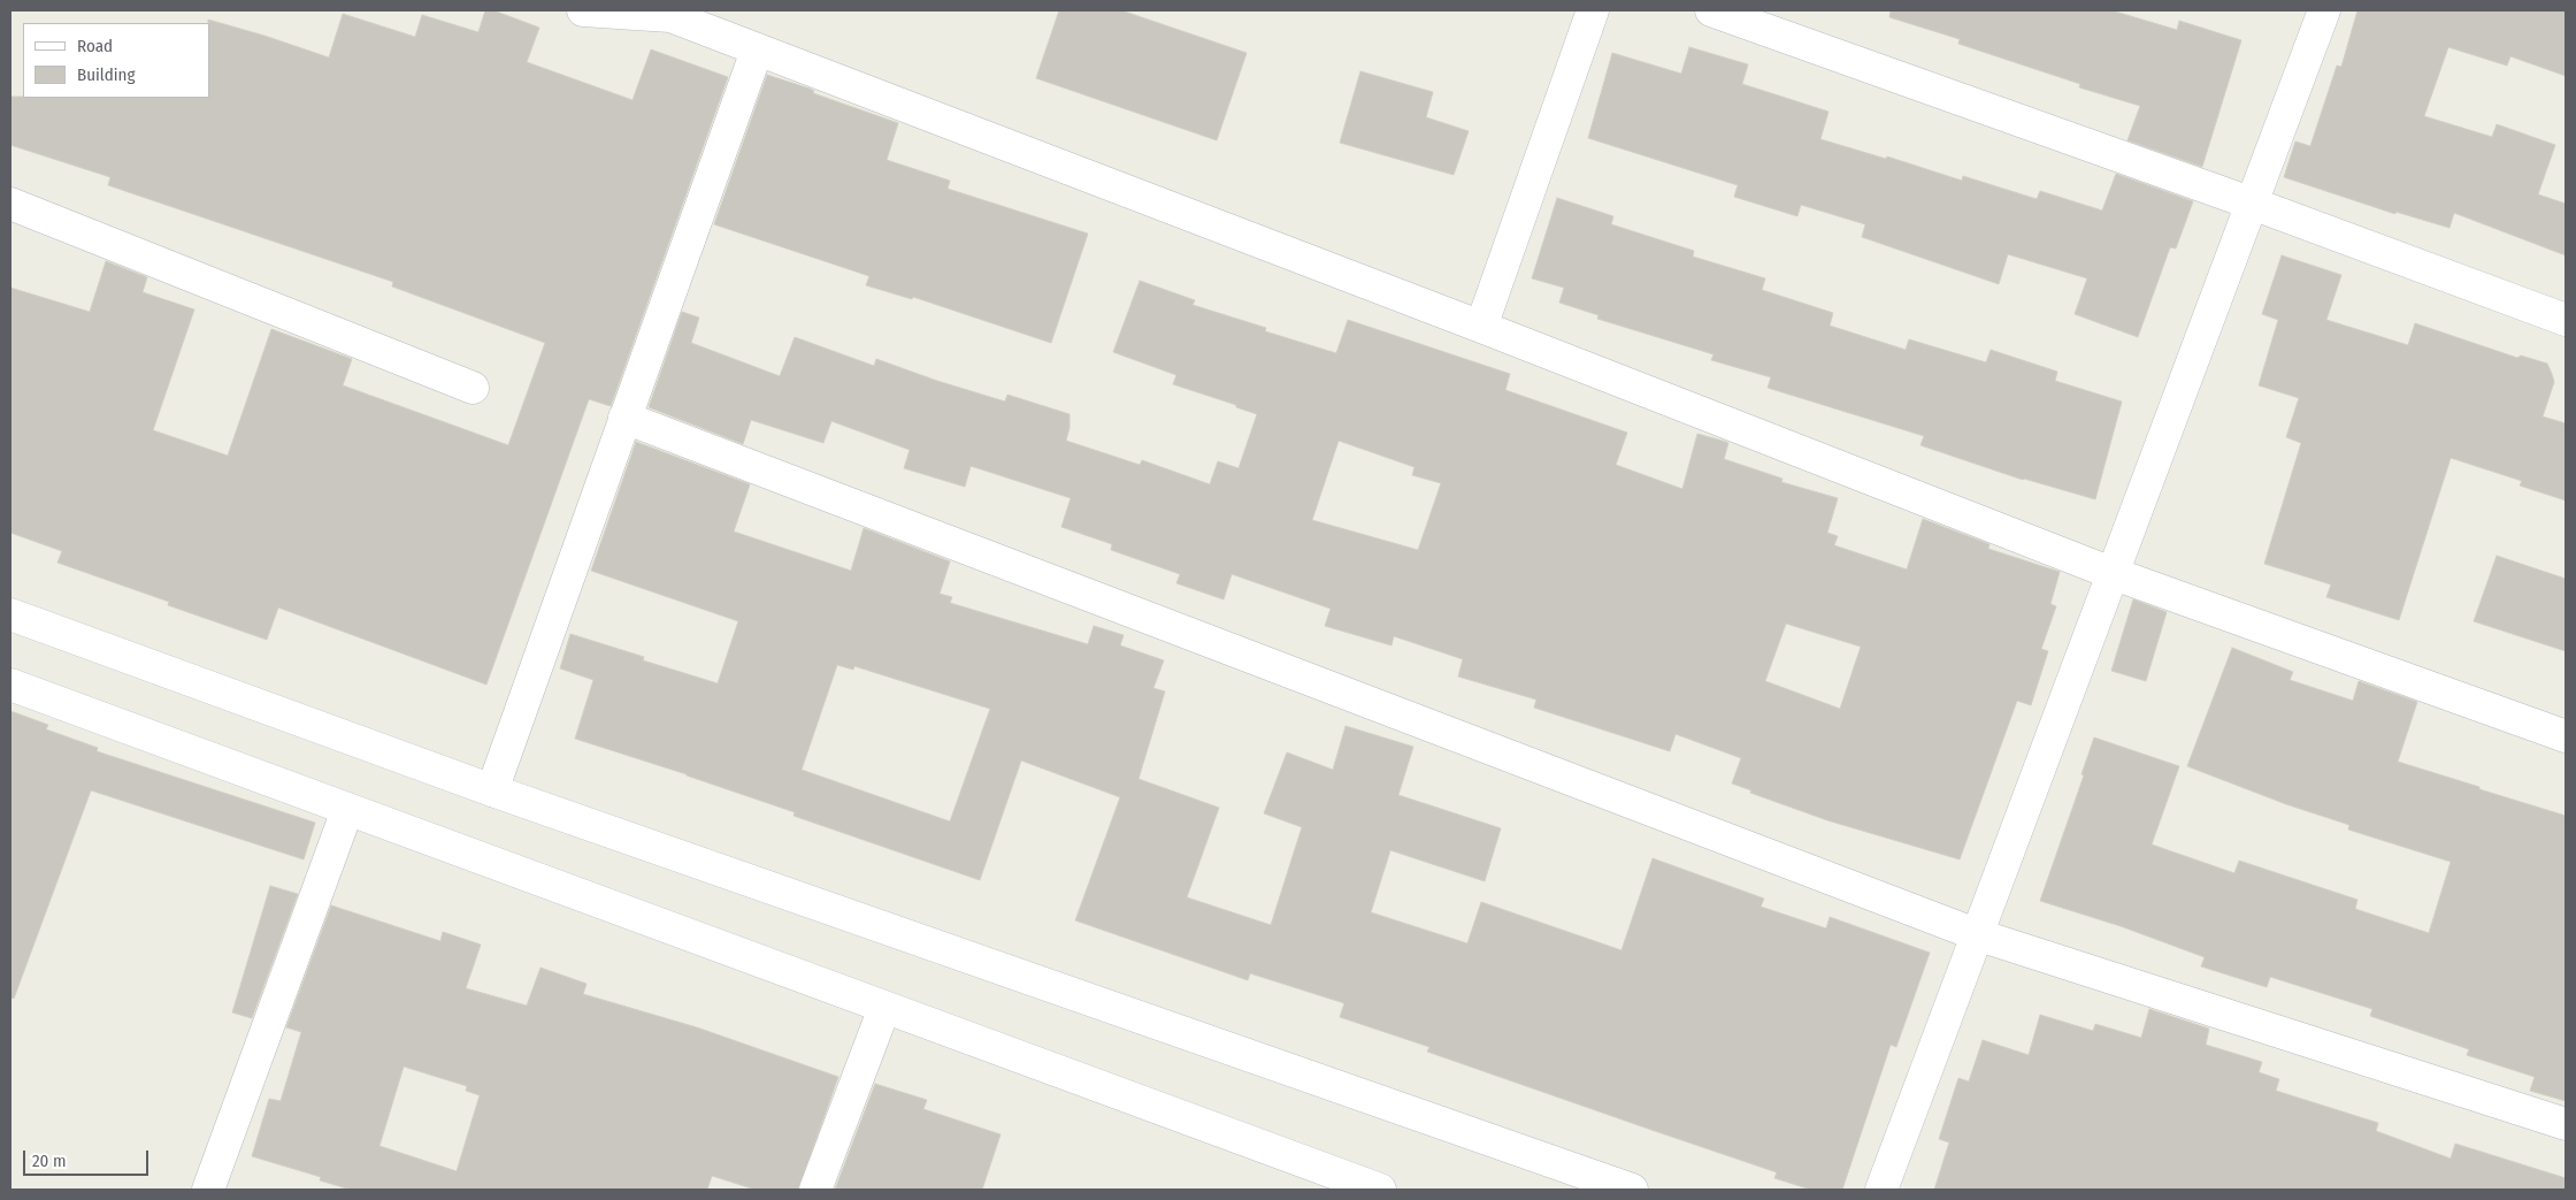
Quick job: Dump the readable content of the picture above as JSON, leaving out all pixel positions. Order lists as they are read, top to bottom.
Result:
{
  "legend": ["Road", "Building"],
  "scale_bar": "20 m"
}
